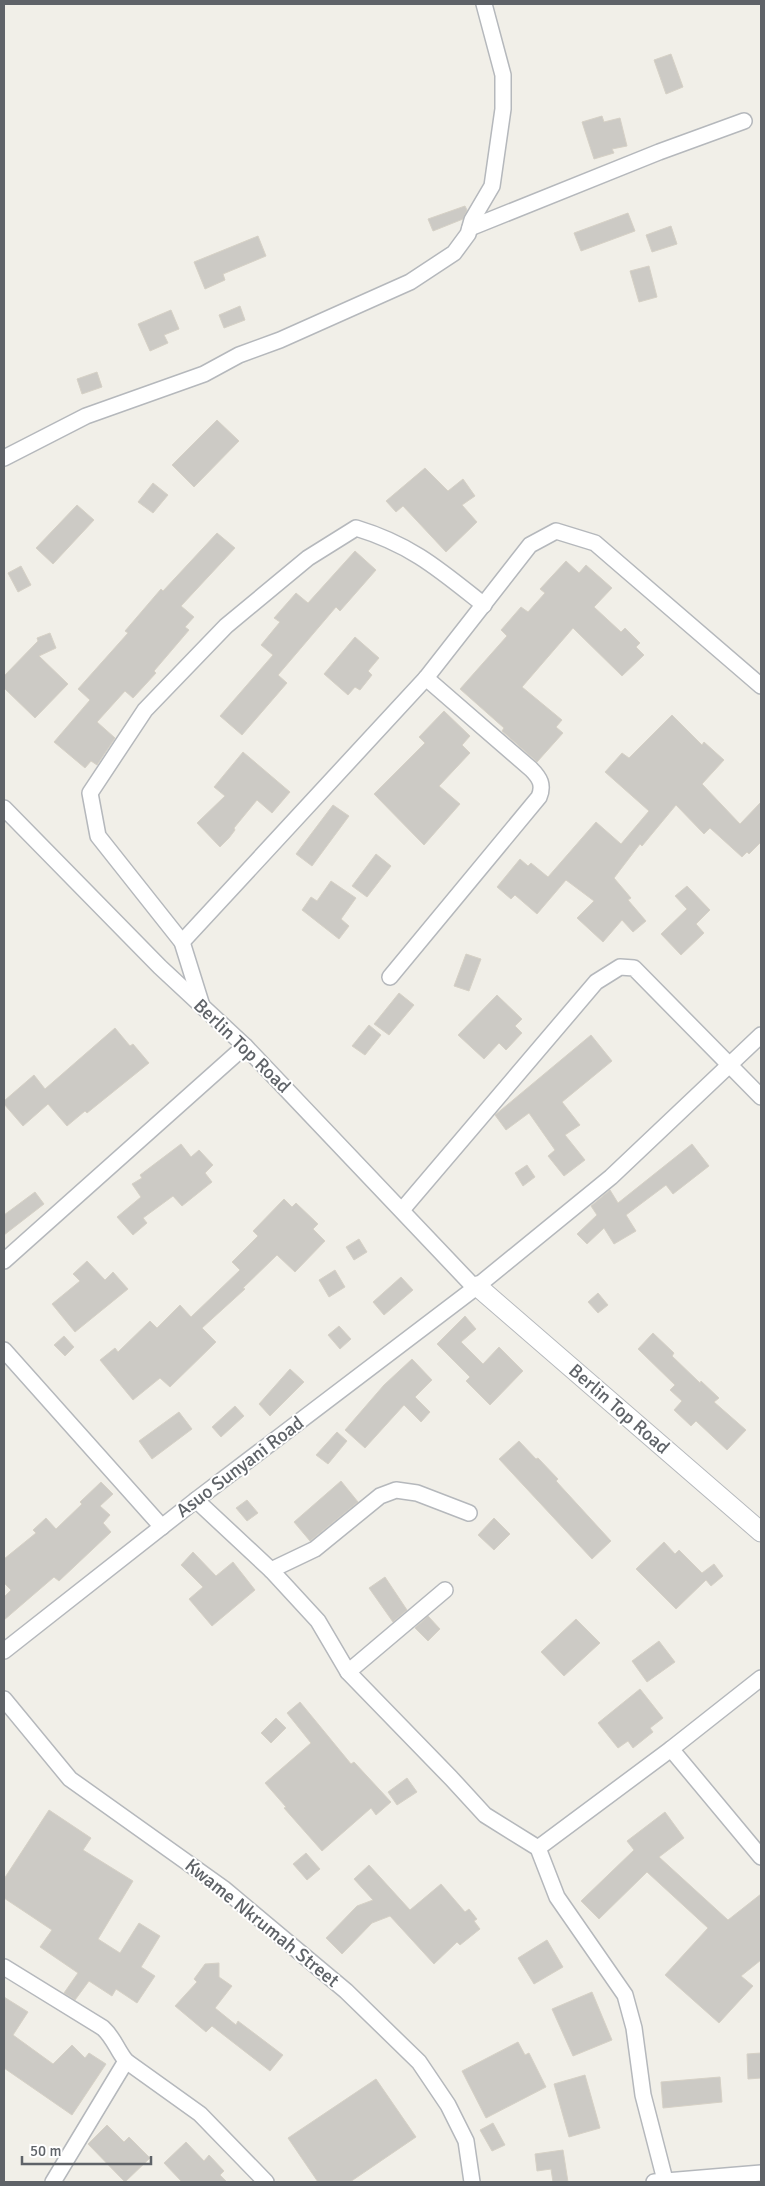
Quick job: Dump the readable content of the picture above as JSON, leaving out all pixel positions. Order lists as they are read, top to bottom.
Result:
{
  "streets": {
    "street": ["Berlin Top Road", "Asuo Sunyani Road", "Kwame Nkrumah Street"]
  },
  "crossings": [
    ["Berlin Top Road", "Asuo Sunyani Road"]
  ],
  "scale_bar": "50 m"
}
